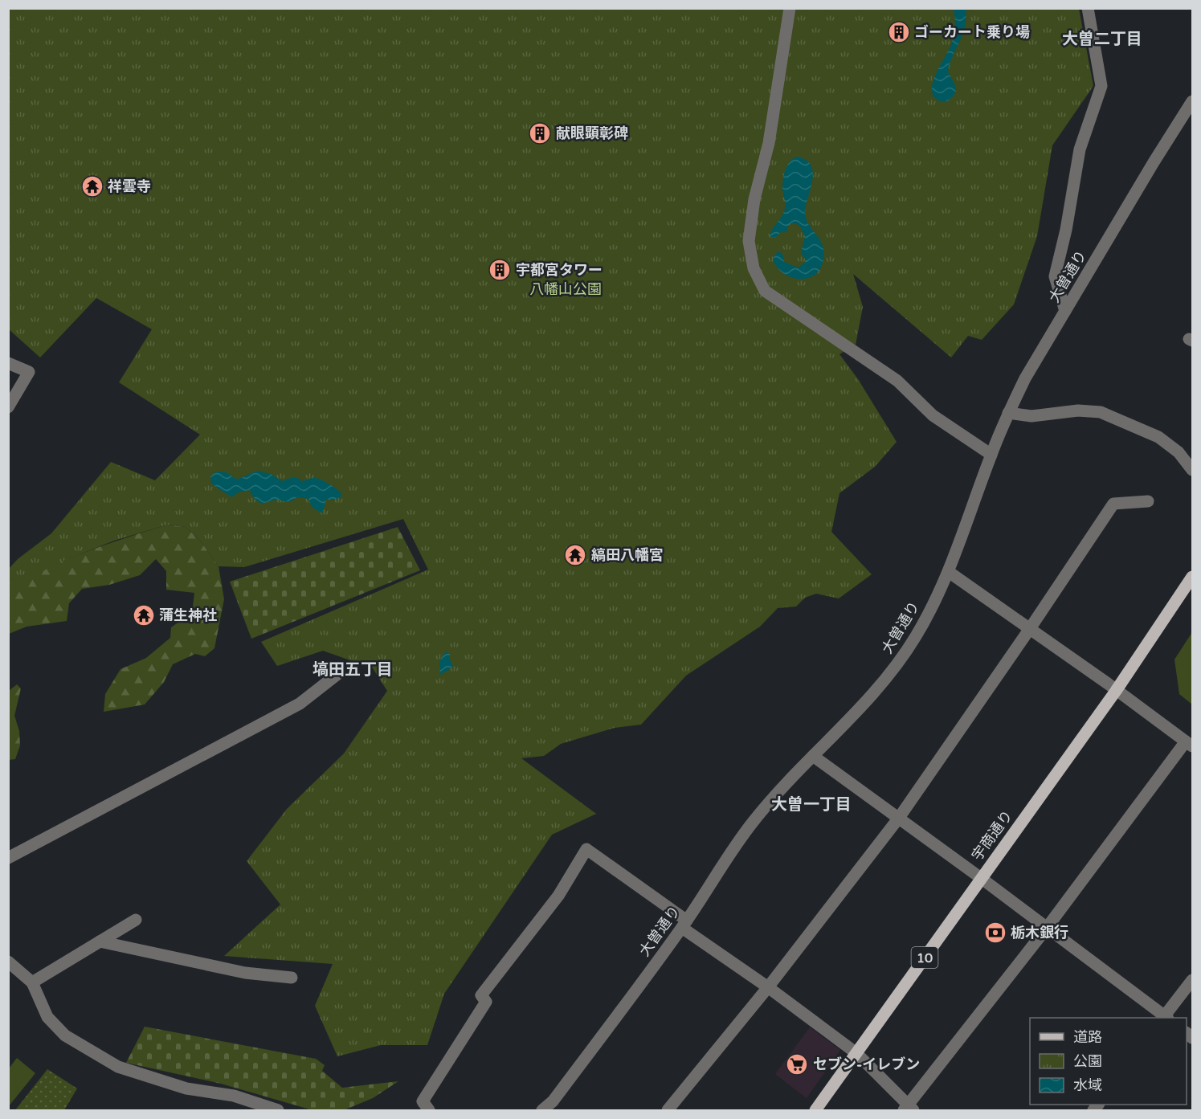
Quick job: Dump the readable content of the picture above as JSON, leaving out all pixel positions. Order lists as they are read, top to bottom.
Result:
{
  "streets": {
    "main road": ["宇商通り", "10"],
    "street": ["大曽通り"]
  },
  "districts": ["大曽二丁目", "塙田五丁目", "大曽一丁目"],
  "parks": ["八幡山公園"],
  "places": {
    "building": ["ゴーカート乗り場", "献眼顕彰碑", "宇都宮タワー"],
    "temple": ["祥雲寺", "縞田八幡宮", "蒲生神社"],
    "bank": ["栃木銀行"],
    "supermarket": ["セブン-イレブン"]
  },
  "legend": ["道路", "公園", "水域"]
}
